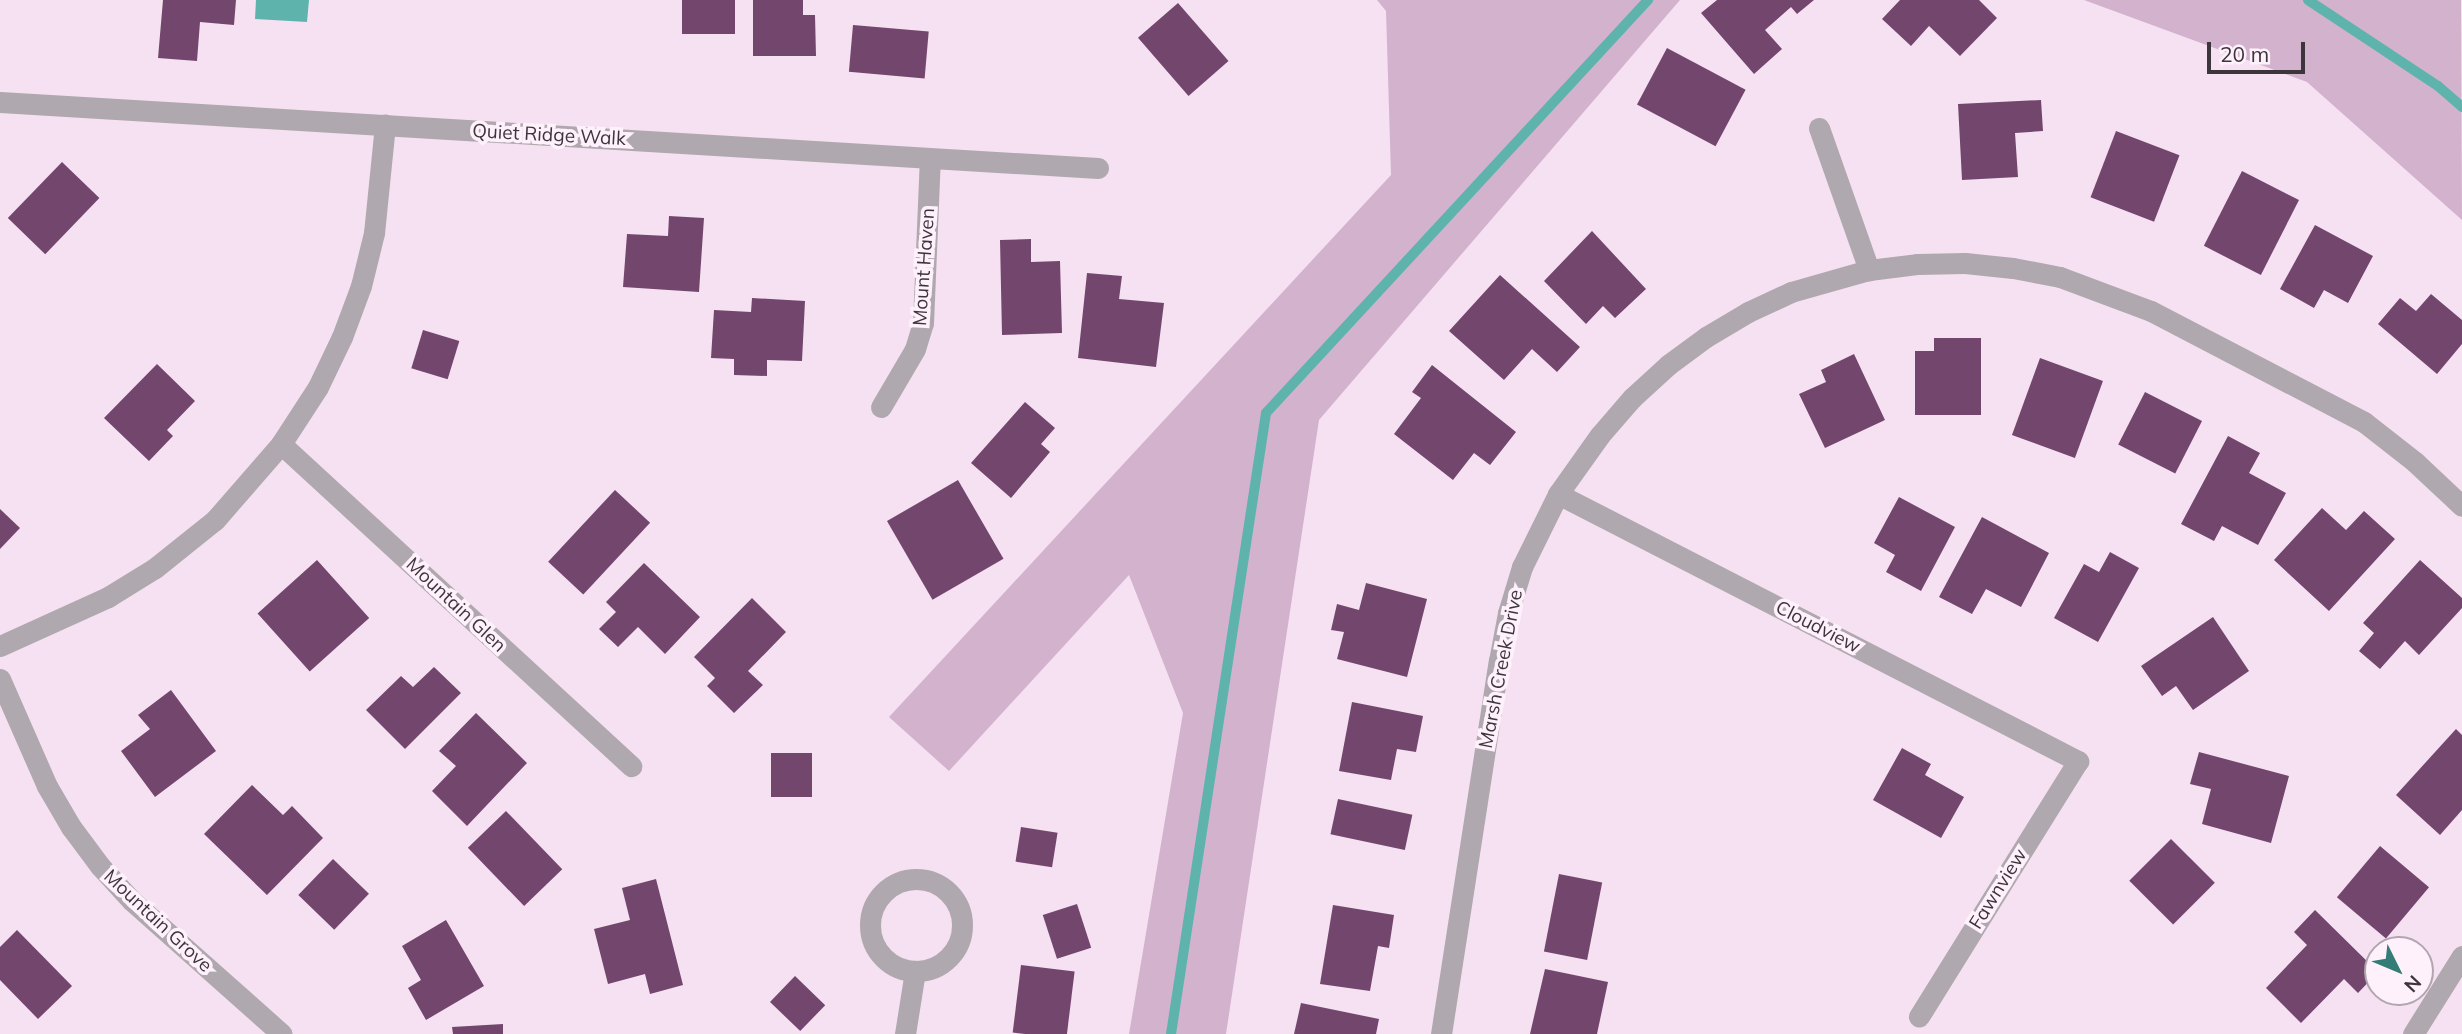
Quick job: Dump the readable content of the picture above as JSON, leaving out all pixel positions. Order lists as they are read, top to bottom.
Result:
{
  "streets": {
    "street": [
      "Quiet Ridge Walk",
      "Mount Haven",
      "Mountain Glen",
      "Cloudview",
      "Marsh Creek Drive",
      "Fawnview",
      "Mountain Grove"
    ]
  },
  "crossings": [
    ["Quiet Ridge Walk", "Mount Haven"],
    ["Cloudview", "Marsh Creek Drive"],
    ["Cloudview", "Fawnview"]
  ],
  "scale_bar": "20 m",
  "north": "bottom right"
}
